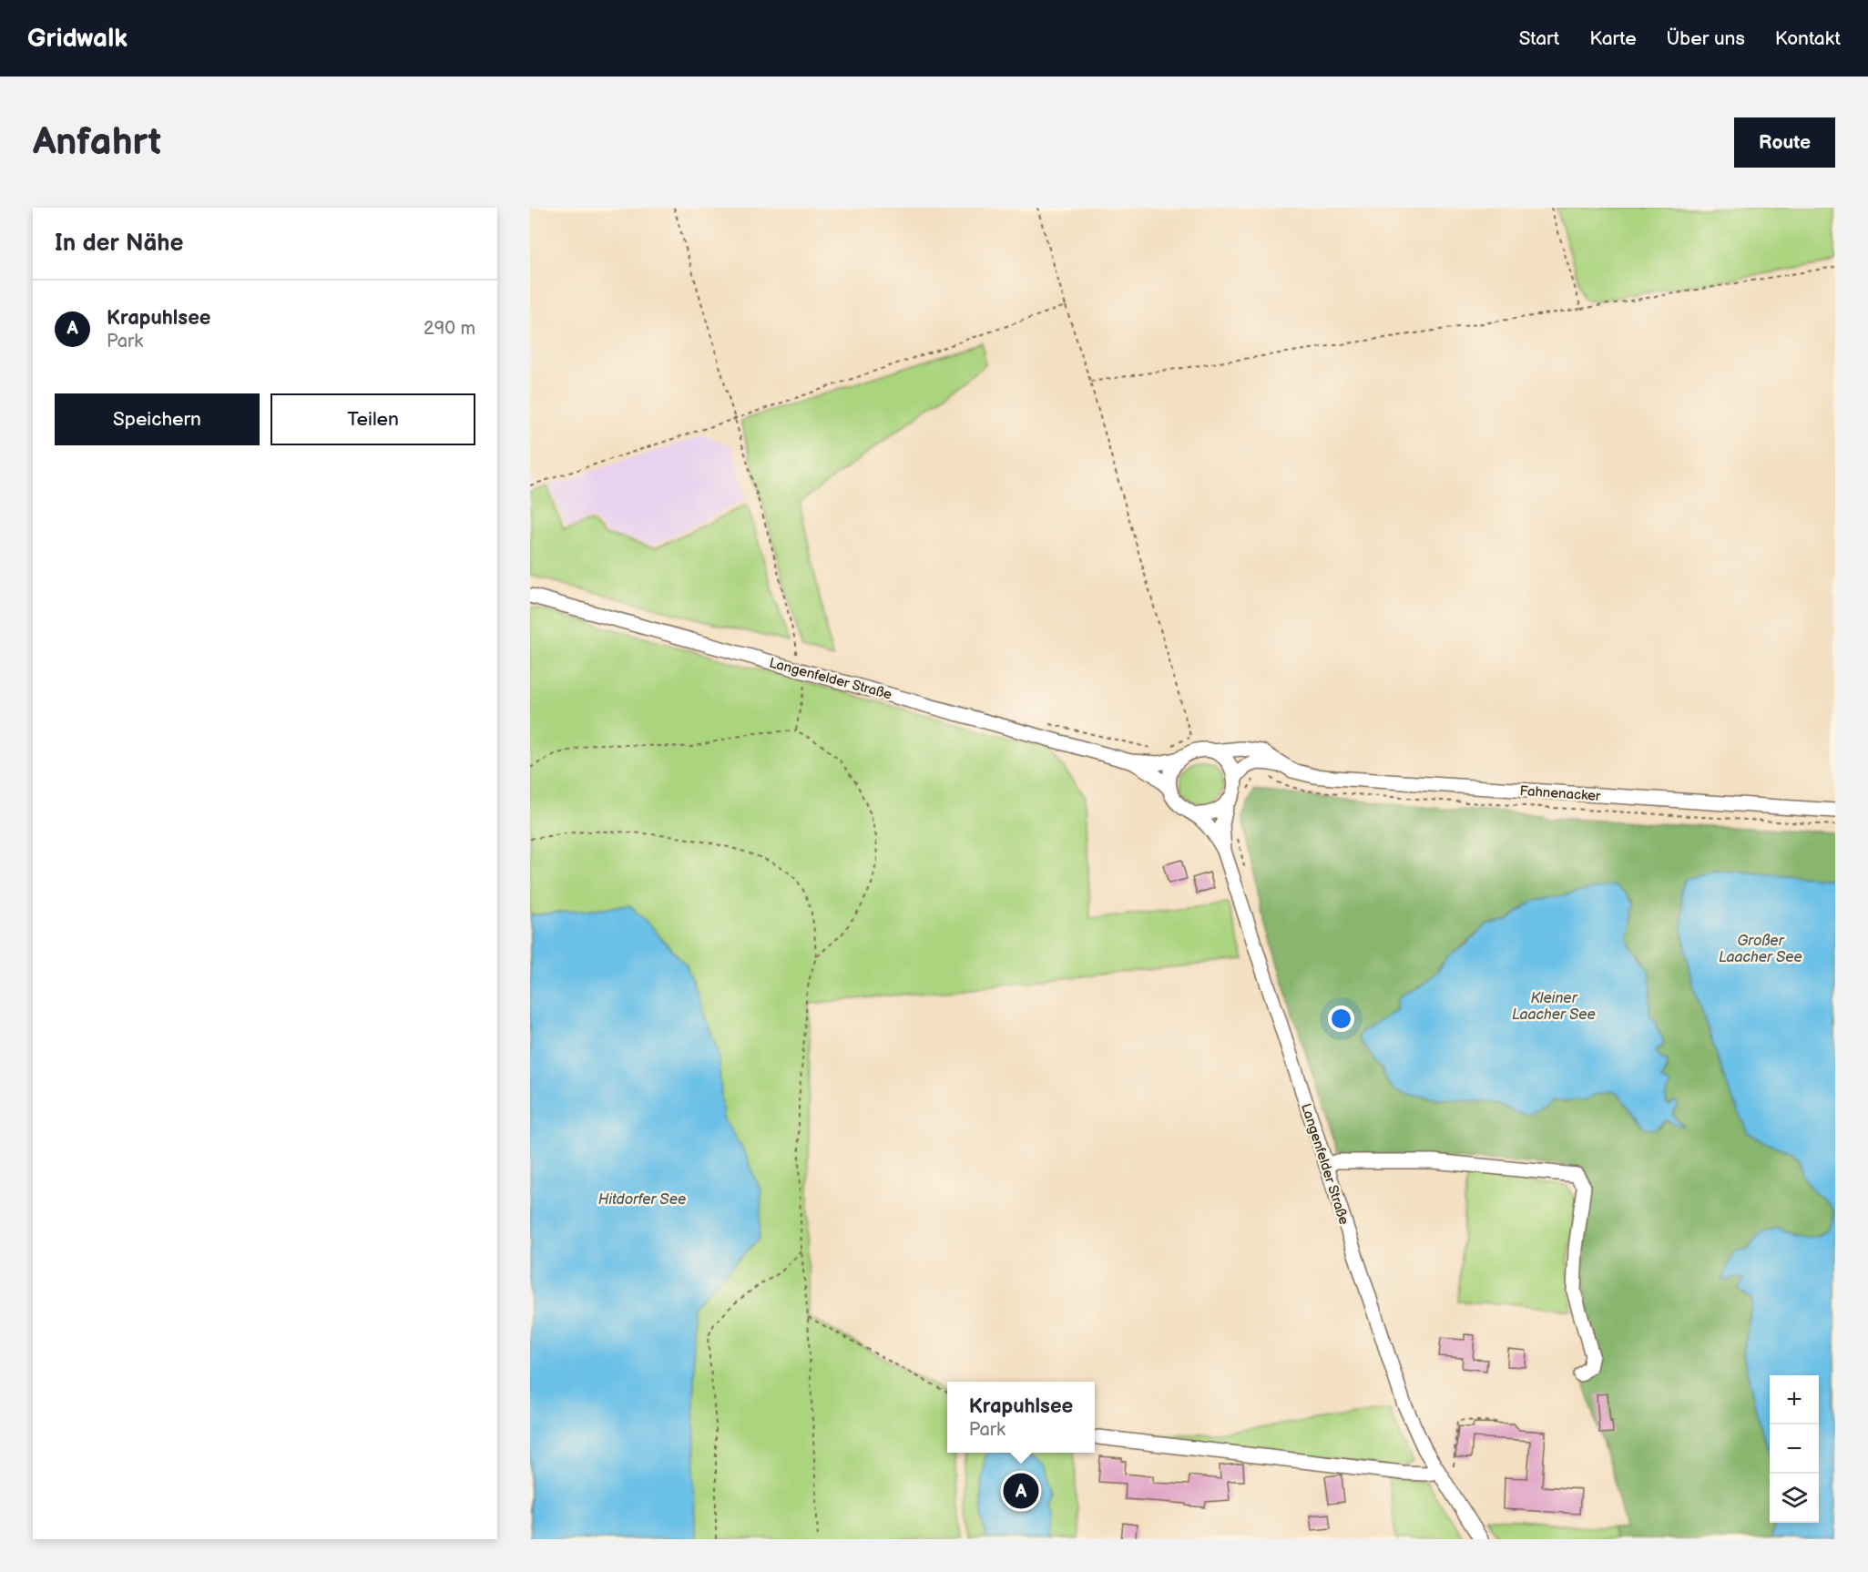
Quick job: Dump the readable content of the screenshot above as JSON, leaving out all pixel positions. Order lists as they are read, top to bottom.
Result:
{
  "streets": {
    "street": ["Langenfelder Straße", "Fahnenacker"]
  },
  "crossings": [
    ["Langenfelder Straße", "Fahnenacker"]
  ],
  "water": ["Großer Laacher See", "Kleiner Laacher See", "Hitdorfer See"],
  "page": {
    "header": "Gridwalk",
    "nav": [
      "Start",
      "Karte",
      "Über uns",
      "Kontakt"
    ],
    "buttons": [
      "Route",
      ["Speichern", "Teilen"]
    ],
    "title": "Anfahrt",
    "heading": "In der Nähe",
    "list": [
      {
        "mark": "A",
        "name": "Krapuhlsee",
        "note": "Park",
        "value": "290 m"
      }
    ],
    "map_buttons": ["+", "−"],
    "popup": ["Krapuhlsee", "Park"],
    "pins": "A"
  }
}
